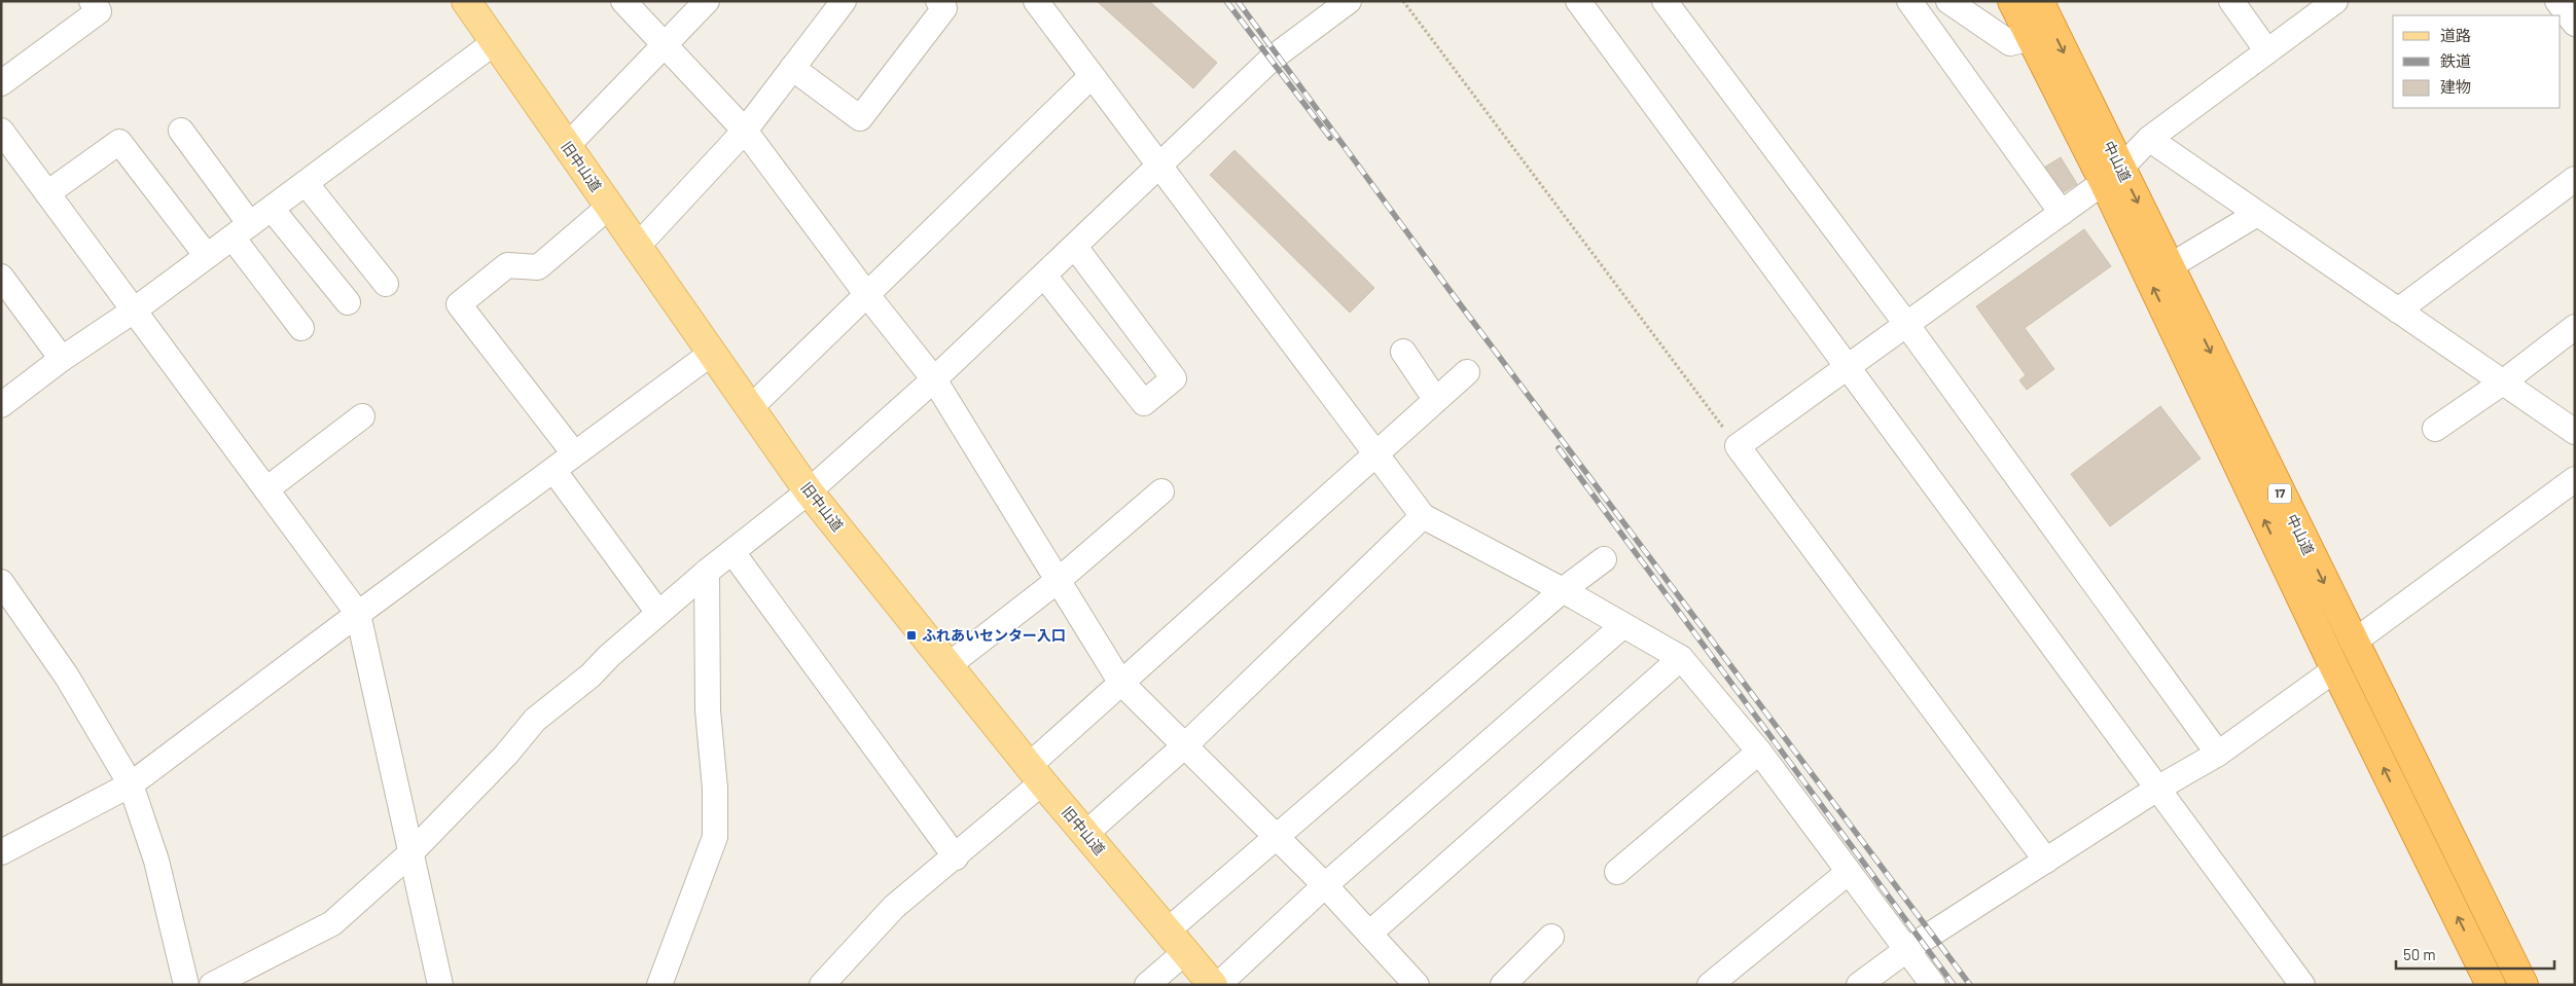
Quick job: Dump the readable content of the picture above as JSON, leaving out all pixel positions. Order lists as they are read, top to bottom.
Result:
{
  "streets": {
    "highway": ["中山道", "17"],
    "main road": ["旧中山道"]
  },
  "places": {
    "transit": ["ふれあいセンター入口"]
  },
  "legend": ["道路", "鉄道", "建物"],
  "scale_bar": "50 m"
}
